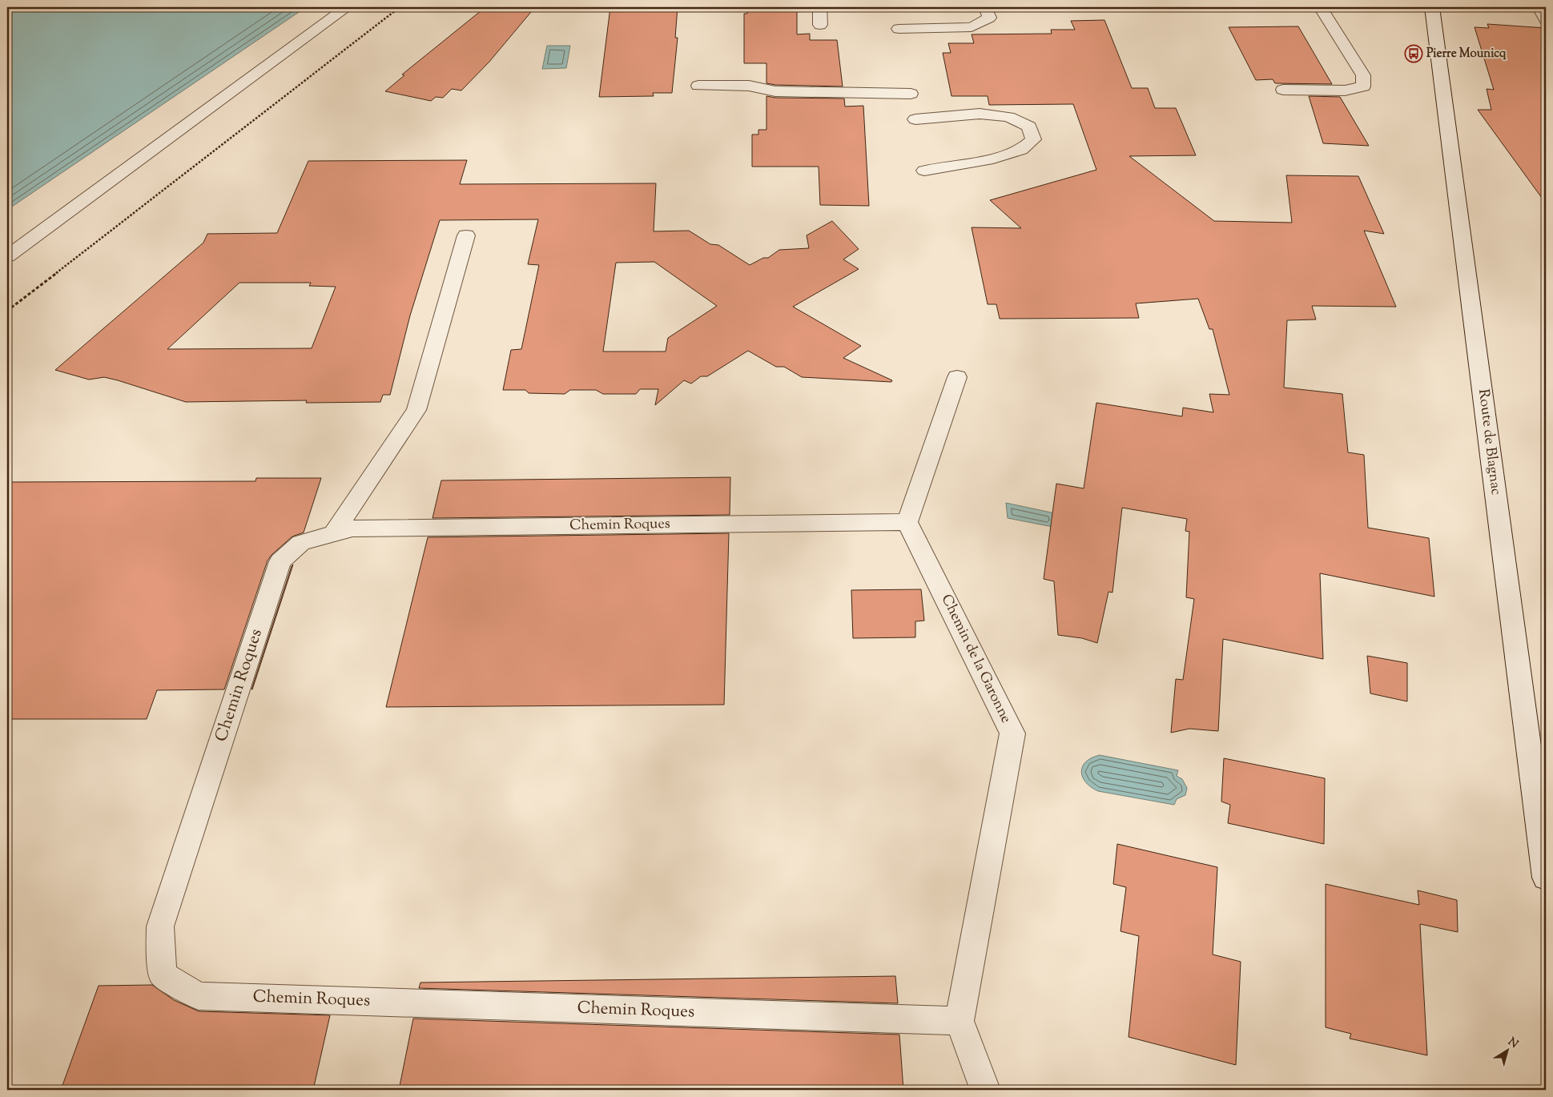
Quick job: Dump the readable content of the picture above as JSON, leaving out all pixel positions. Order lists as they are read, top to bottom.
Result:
{
  "streets": {
    "street": ["Route de Blagnac", "Chemin Roques", "Chemin de la Garonne"]
  },
  "crossings": [
    ["Chemin Roques", "Chemin de la Garonne"]
  ],
  "places": {
    "bus stop": ["Pierre Mounicq"]
  },
  "north": "top right"
}
